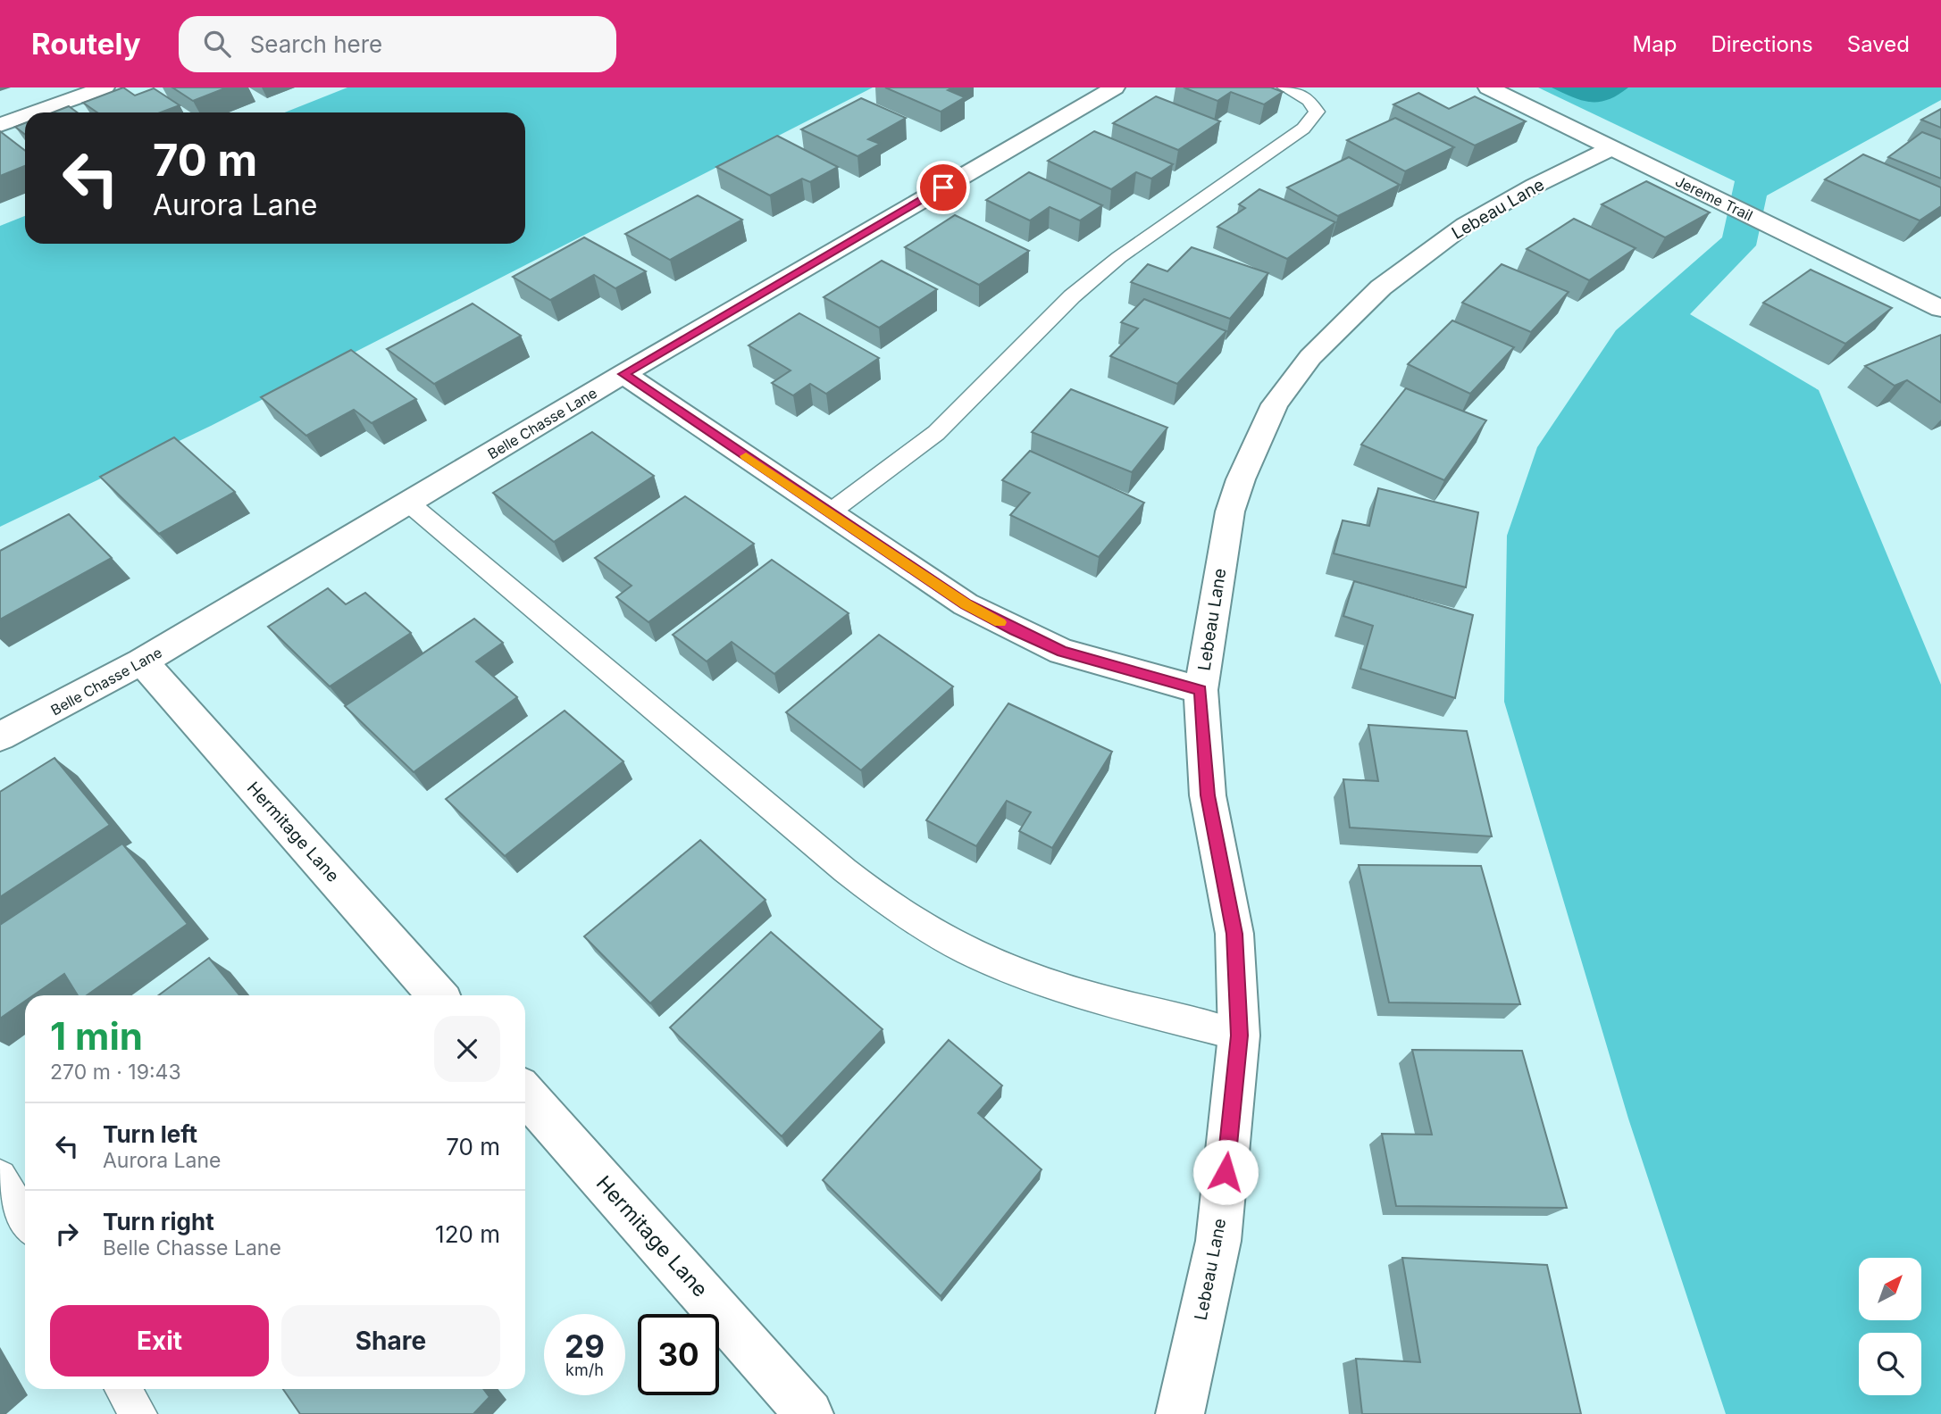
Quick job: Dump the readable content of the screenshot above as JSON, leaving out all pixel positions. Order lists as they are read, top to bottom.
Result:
{
  "streets": {
    "street": [
      "Jereme Trail",
      "Lebeau Lane",
      "Belle Chasse Lane",
      "Hermitage Lane"
    ]
  },
  "crossings": [
    ["Jereme Trail", "Lebeau Lane"],
    ["Belle Chasse Lane", "Hermitage Lane"]
  ],
  "north": "top right",
  "page": {
    "header": "Routely",
    "search": "Search here",
    "nav": ["Map", "Directions", "Saved"],
    "turn": ["70 m", "Aurora Lane"],
    "heading": ["1 min", "270 m · 19:43"],
    "list": [
      {
        "name": "Turn left",
        "note": "Aurora Lane",
        "value": "70 m"
      },
      {
        "name": "Turn right",
        "note": "Belle Chasse Lane",
        "value": "120 m"
      }
    ],
    "buttons": ["Exit", "Share"],
    "speed": "29 km/h",
    "limit": "30"
  }
}
